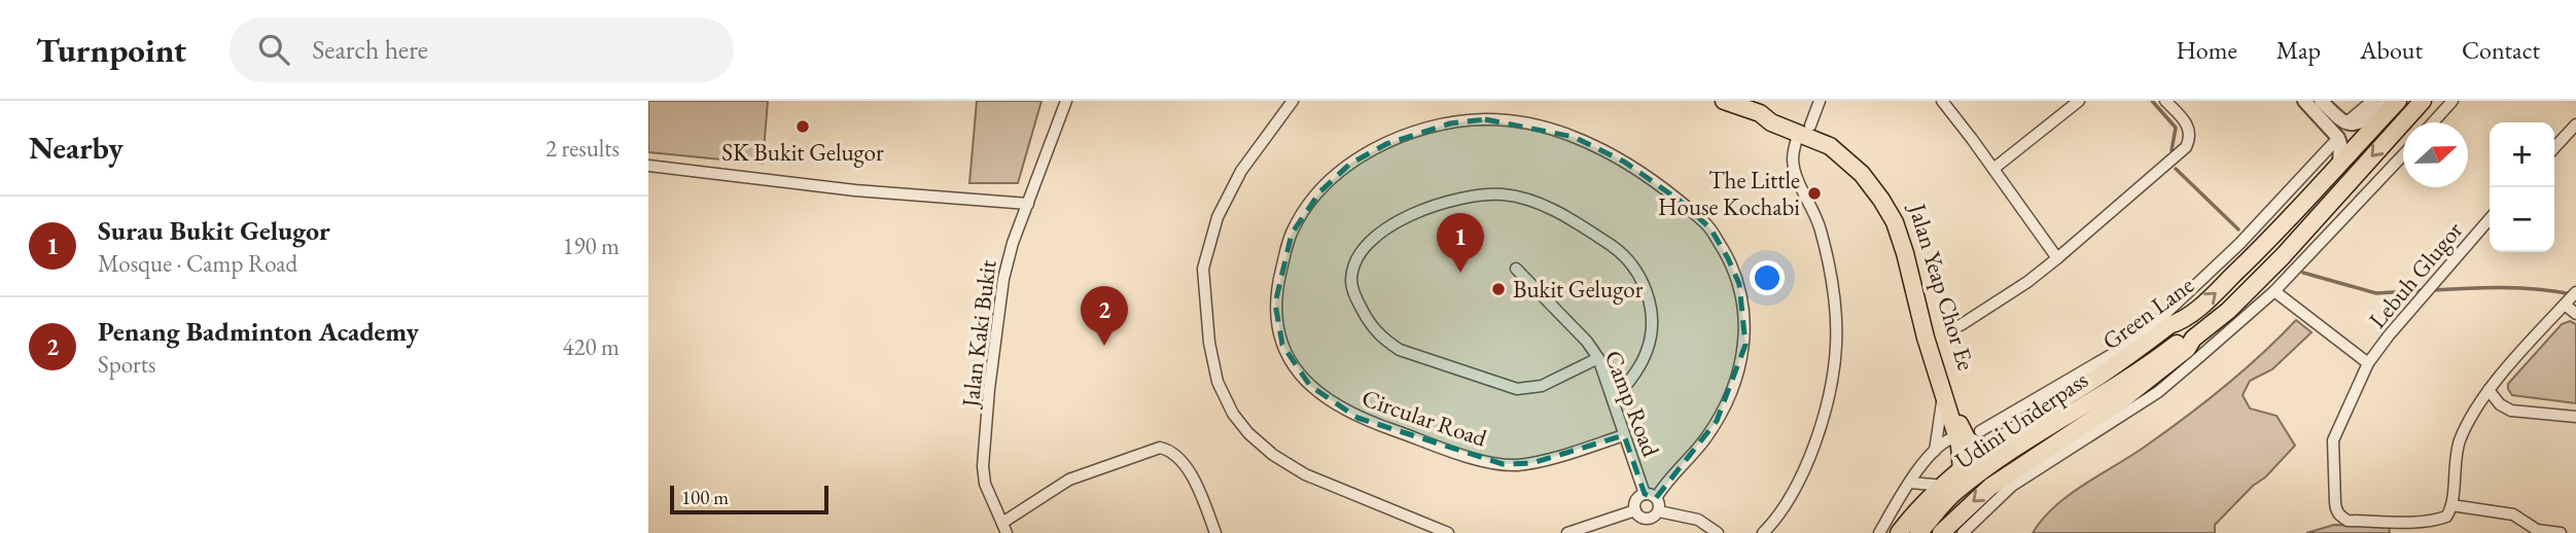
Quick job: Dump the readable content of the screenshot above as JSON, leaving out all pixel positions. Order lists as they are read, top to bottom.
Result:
{
  "streets": {
    "main road": ["Jalan Yeap Chor Ee", "Green Lane", "Udini Underpass"],
    "street": [
      "Lebuh Glugor",
      "Jalan Kaki Bukit",
      "Camp Road",
      "Circular Road"
    ]
  },
  "crossings": [
    ["Jalan Yeap Chor Ee", "Green Lane"],
    ["Green Lane", "Udini Underpass"],
    ["Camp Road", "Circular Road"]
  ],
  "places": ["SK Bukit Gelugor", "The Little House Kochabi", "Bukit Gelugor"],
  "scale_bar": "100 m",
  "north": "right",
  "page": {
    "header": "Turnpoint",
    "search": "Search here",
    "nav": [
      "Home",
      "Map",
      "About",
      "Contact"
    ],
    "heading": ["Nearby", "2 results"],
    "map_buttons": ["+", "−"],
    "list": [
      {
        "mark": "1",
        "name": "Surau Bukit Gelugor",
        "note": "Mosque · Camp Road",
        "value": "190 m"
      },
      {
        "mark": "2",
        "name": "Penang Badminton Academy",
        "note": "Sports",
        "value": "420 m"
      }
    ],
    "pins": ["1", "2"],
    "scale": "100 m"
  }
}
